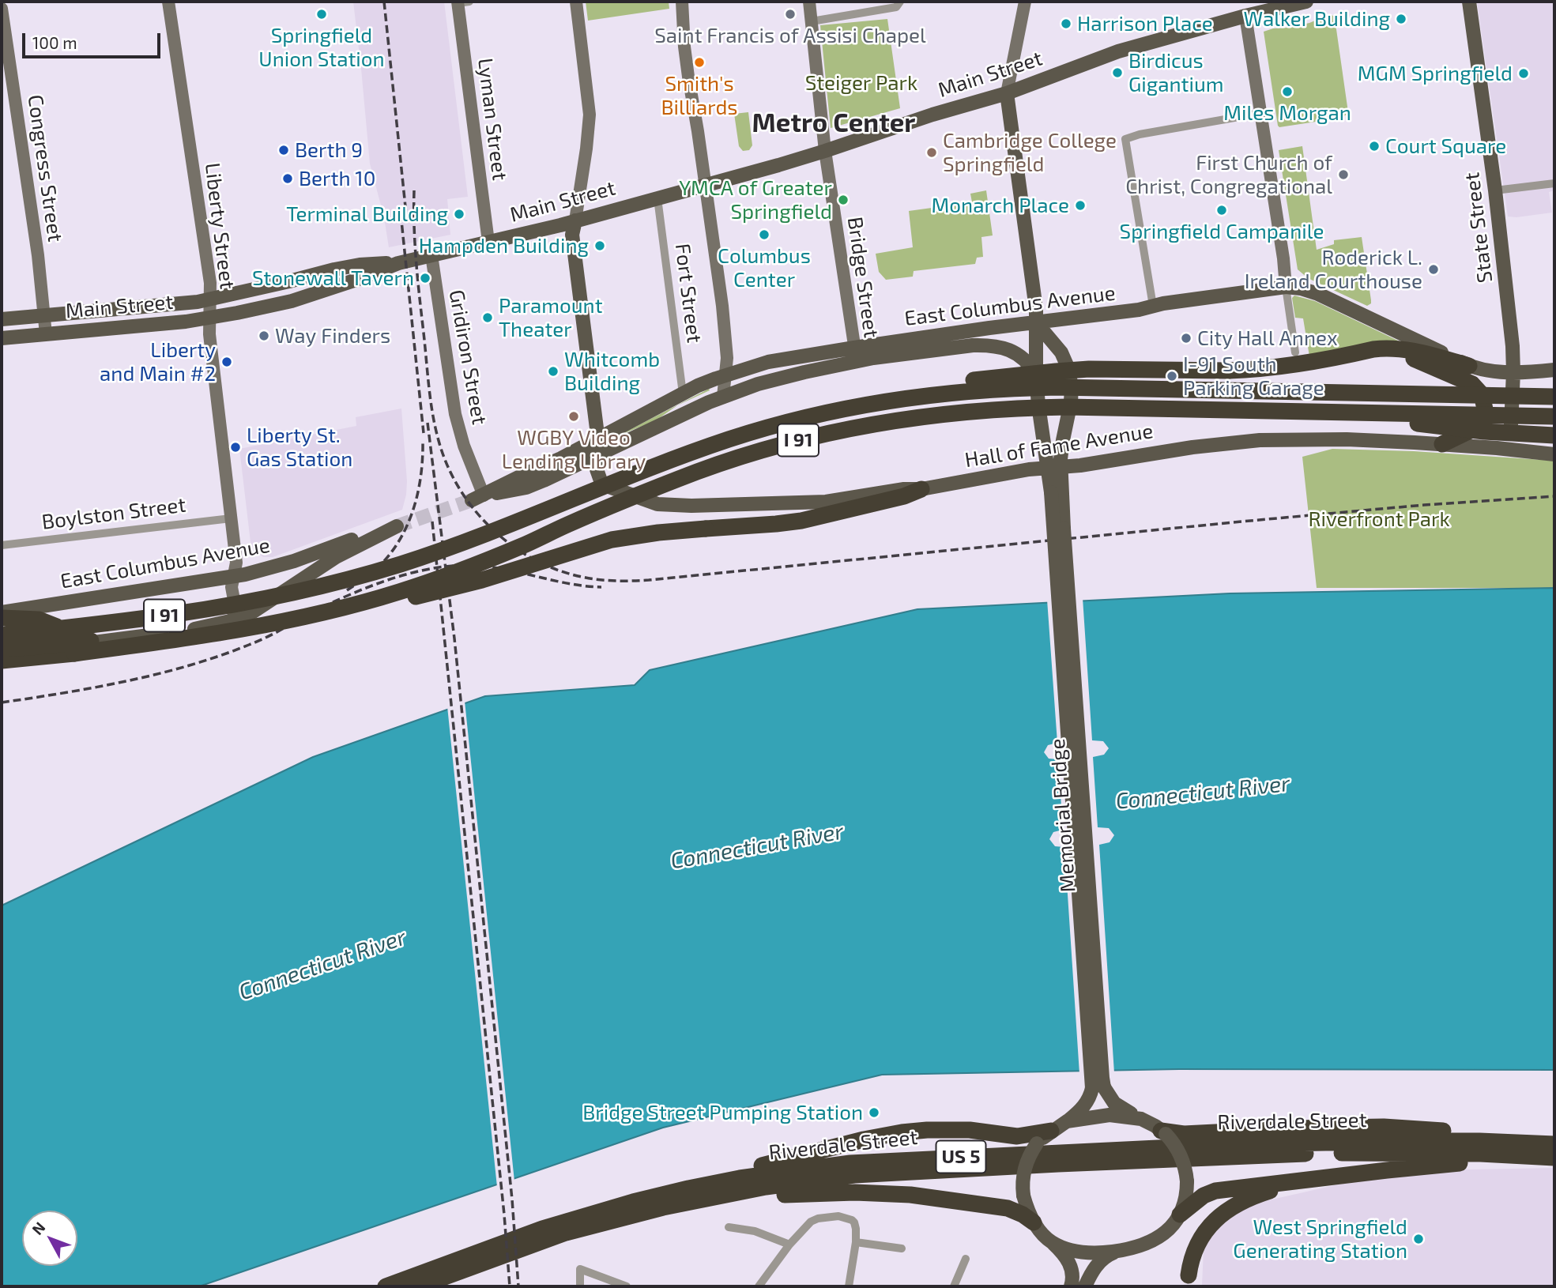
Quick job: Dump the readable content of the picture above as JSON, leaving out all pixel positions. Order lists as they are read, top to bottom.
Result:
{
  "streets": {
    "highway": ["I 91", "Riverdale Street", "US 5"],
    "main road": [
      "Main Street",
      "Lyman Street",
      "Congress Street",
      "Liberty Street",
      "State Street",
      "Bridge Street",
      "East Columbus Avenue",
      "Gridiron Street",
      "Hall of Fame Avenue",
      "Memorial Bridge"
    ],
    "street": ["Fort Street", "Boylston Street"]
  },
  "crossings": [
    ["Main Street", "Lyman Street"],
    ["Main Street", "Congress Street"],
    ["Main Street", "Liberty Street"],
    ["Main Street", "Bridge Street"],
    ["Main Street", "Fort Street"],
    ["Main Street", "Gridiron Street"],
    ["Liberty Street", "East Columbus Avenue"],
    ["Liberty Street", "Boylston Street"],
    ["State Street", "East Columbus Avenue"],
    ["State Street", "Hall of Fame Avenue"],
    ["Bridge Street", "East Columbus Avenue"],
    ["Fort Street", "East Columbus Avenue"],
    ["East Columbus Avenue", "Gridiron Street"],
    ["East Columbus Avenue", "Hall of Fame Avenue"],
    ["Hall of Fame Avenue", "Memorial Bridge"]
  ],
  "districts": ["Metro Center"],
  "water": ["Connecticut River"],
  "parks": ["Steiger Park", "Riverfront Park"],
  "places": [
    "Springfield Union Station",
    "Saint Francis of Assisi Chapel",
    "Walker Building",
    "Harrison Place",
    "Smith's Billiards",
    "Birdicus Gigantium",
    "MGM Springfield",
    "Miles Morgan",
    "Court Square",
    "Berth 9",
    "Cambridge College Springfield",
    "First Church of Christ, Congregational",
    "Berth 10",
    "YMCA of Greater Springfield",
    "Monarch Place",
    "Springfield Campanile",
    "Terminal Building",
    "Columbus Center",
    "Hampden Building",
    "Roderick L. Ireland Courthouse",
    "Stonewall Tavern",
    "Paramount Theater",
    "Way Finders",
    "City Hall Annex",
    "Liberty and Main #2",
    "Whitcomb Building",
    "I-91 South Parking Garage",
    "WGBY Video Lending Library",
    "Liberty St. Gas Station",
    "Bridge Street Pumping Station",
    "West Springfield Generating Station"
  ],
  "scale_bar": "100 m",
  "north": "top left"
}
